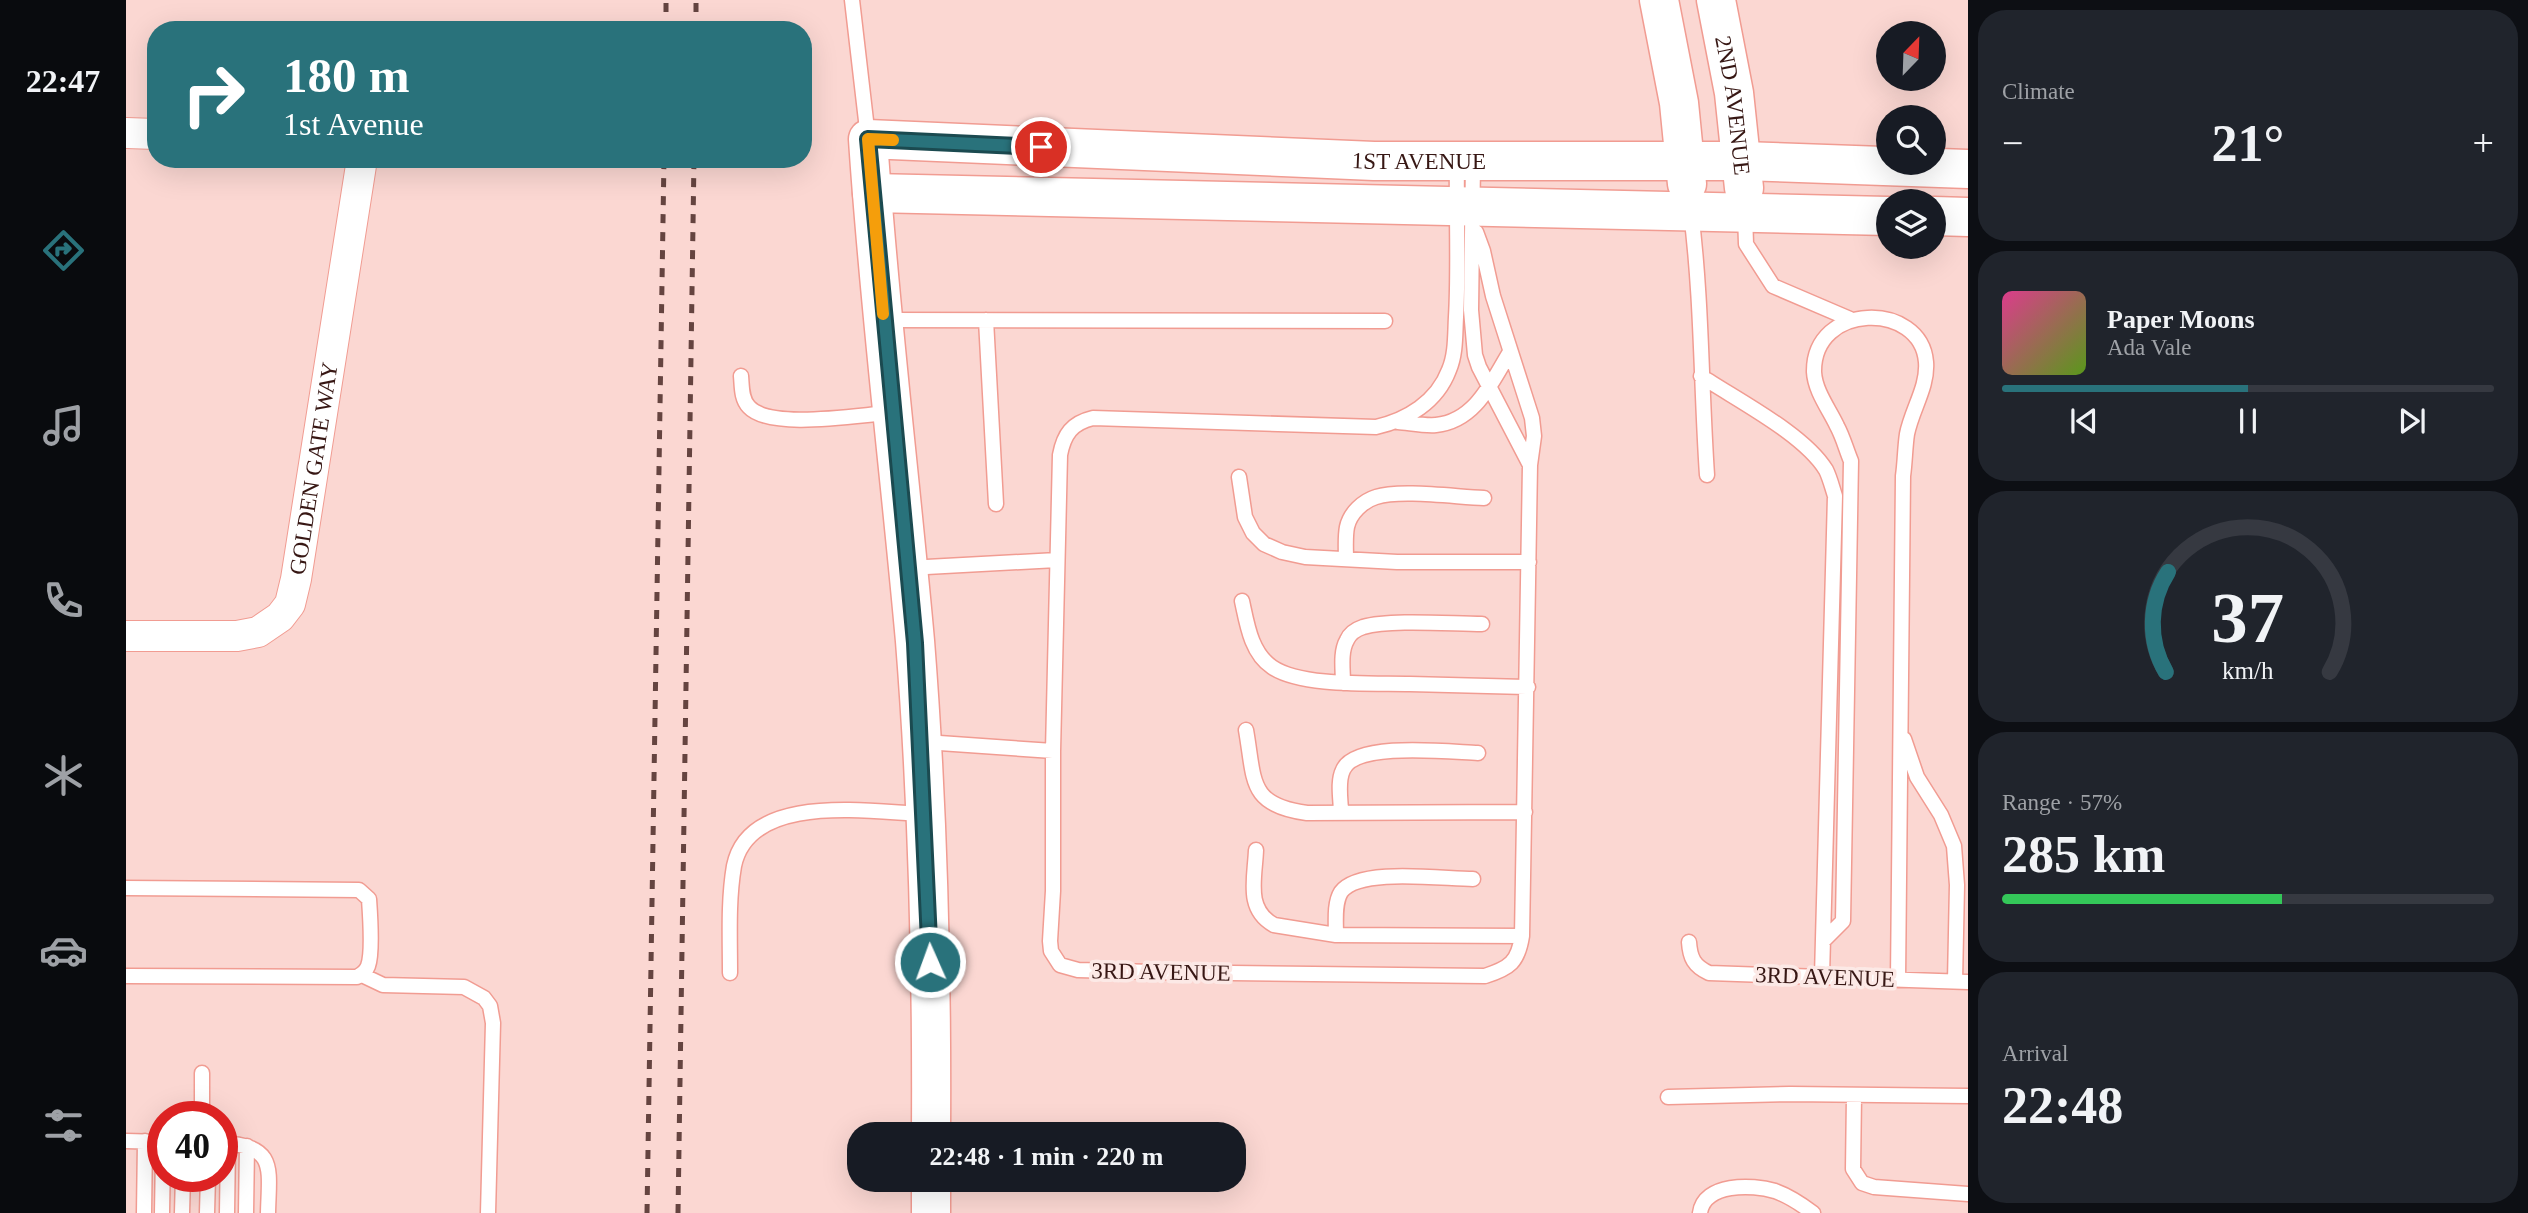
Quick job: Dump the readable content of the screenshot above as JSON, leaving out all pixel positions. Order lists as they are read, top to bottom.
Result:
{
  "streets": {
    "street": ["2ND AVENUE", "1ST AVENUE", "GOLDEN GATE WAY"],
    "lane": ["3RD AVENUE"]
  },
  "crossings": [
    ["2ND AVENUE", "1ST AVENUE"]
  ],
  "north": "top right",
  "page": {
    "tabs": "22:47",
    "tile": [
      "Climate",
      ["Range · 57%", "285 km"],
      ["Arrival", "22:48"]
    ],
    "turn": ["180 m", "1st Avenue"],
    "heat": ["−", "21°", "+"],
    "song": ["Paper Moons", "Ada Vale"],
    "limit": "40",
    "trip": "22:48 · 1 min · 220 m",
    "gauge": ["37", "km/h"]
  }
}
